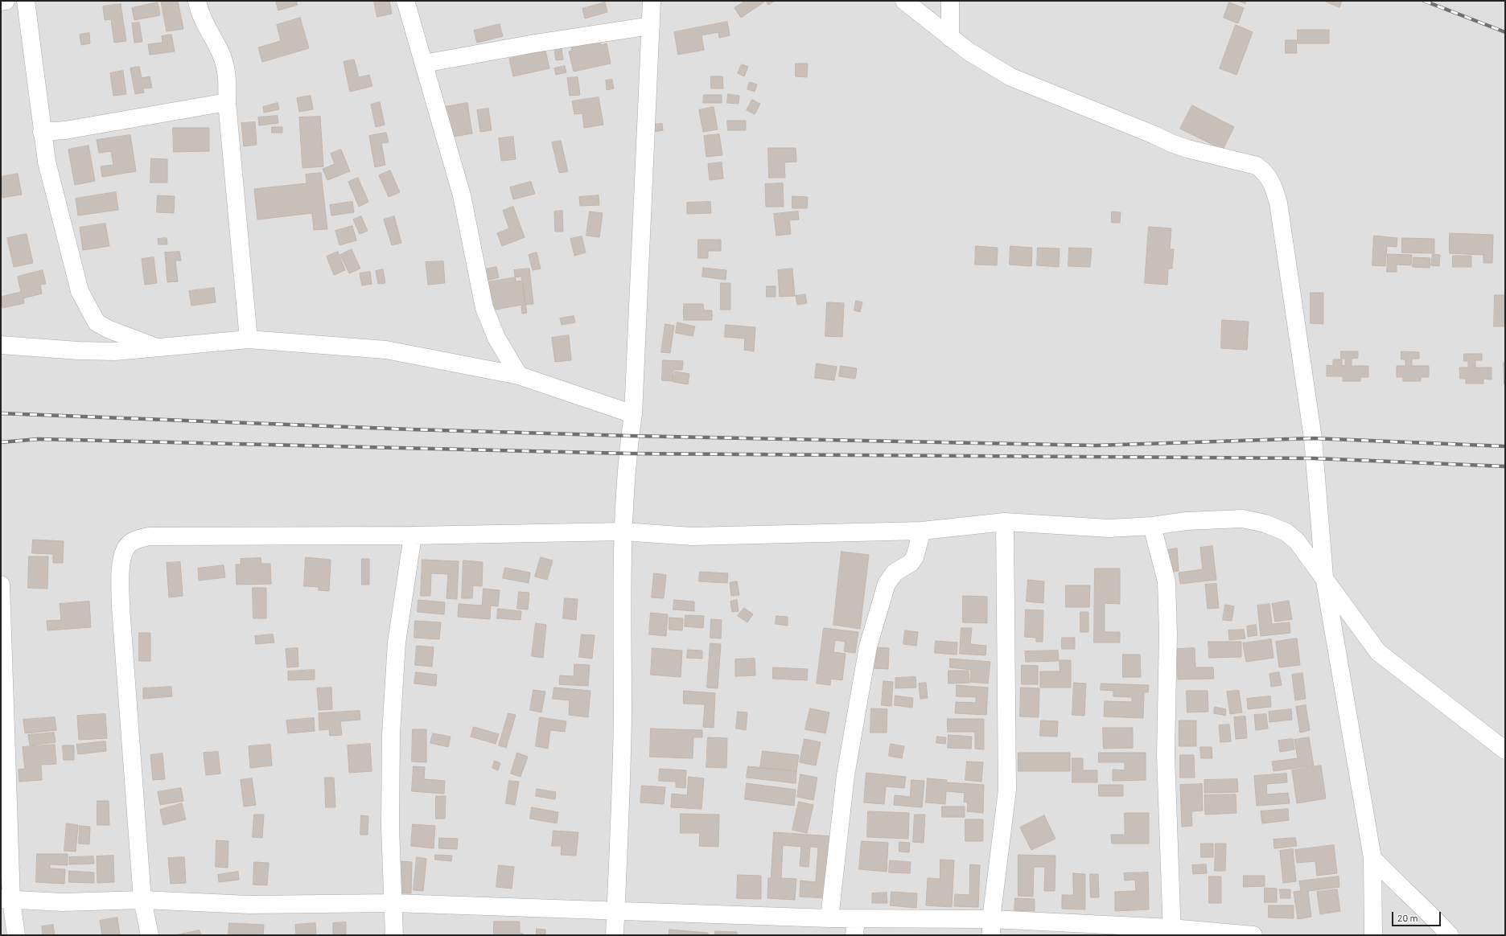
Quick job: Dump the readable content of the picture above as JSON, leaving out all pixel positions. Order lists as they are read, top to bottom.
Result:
{
  "scale_bar": "20 m"
}
